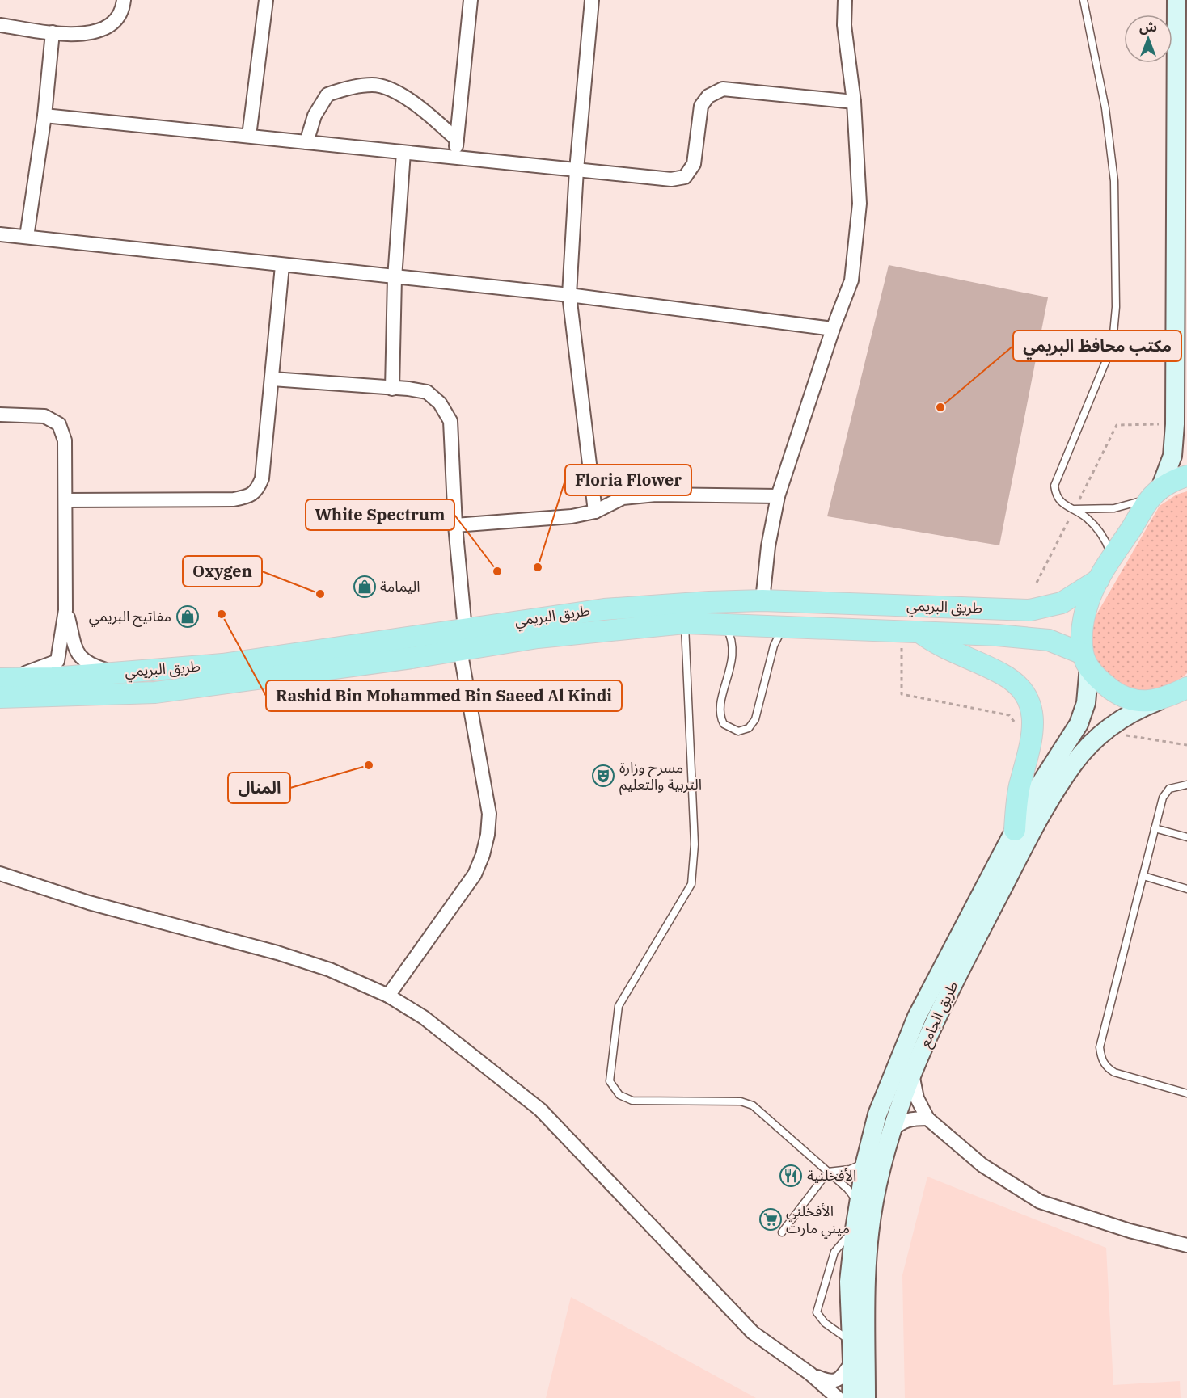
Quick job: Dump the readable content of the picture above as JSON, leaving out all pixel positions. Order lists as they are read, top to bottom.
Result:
{
  "streets": {
    "main road": ["طريق البريمي", "طريق الجامع"]
  },
  "crossings": [
    ["طريق البريمي", "طريق الجامع"]
  ],
  "places": {
    "other": [
      "مكتب محافظ البريمي",
      "Floria Flower",
      "White Spectrum",
      "Oxygen",
      "Rashid Bin Mohammed Bin Saeed Al Kindi",
      "المنال"
    ],
    "shop": ["اليمامة", "مفاتيح البريمي"],
    "theatre": ["مسرح وزارة التربية والتعليم"],
    "restaurant": ["الأفخلنية"],
    "supermarket": ["الأفخلني ميني مارت"]
  },
  "north": "top"
}
